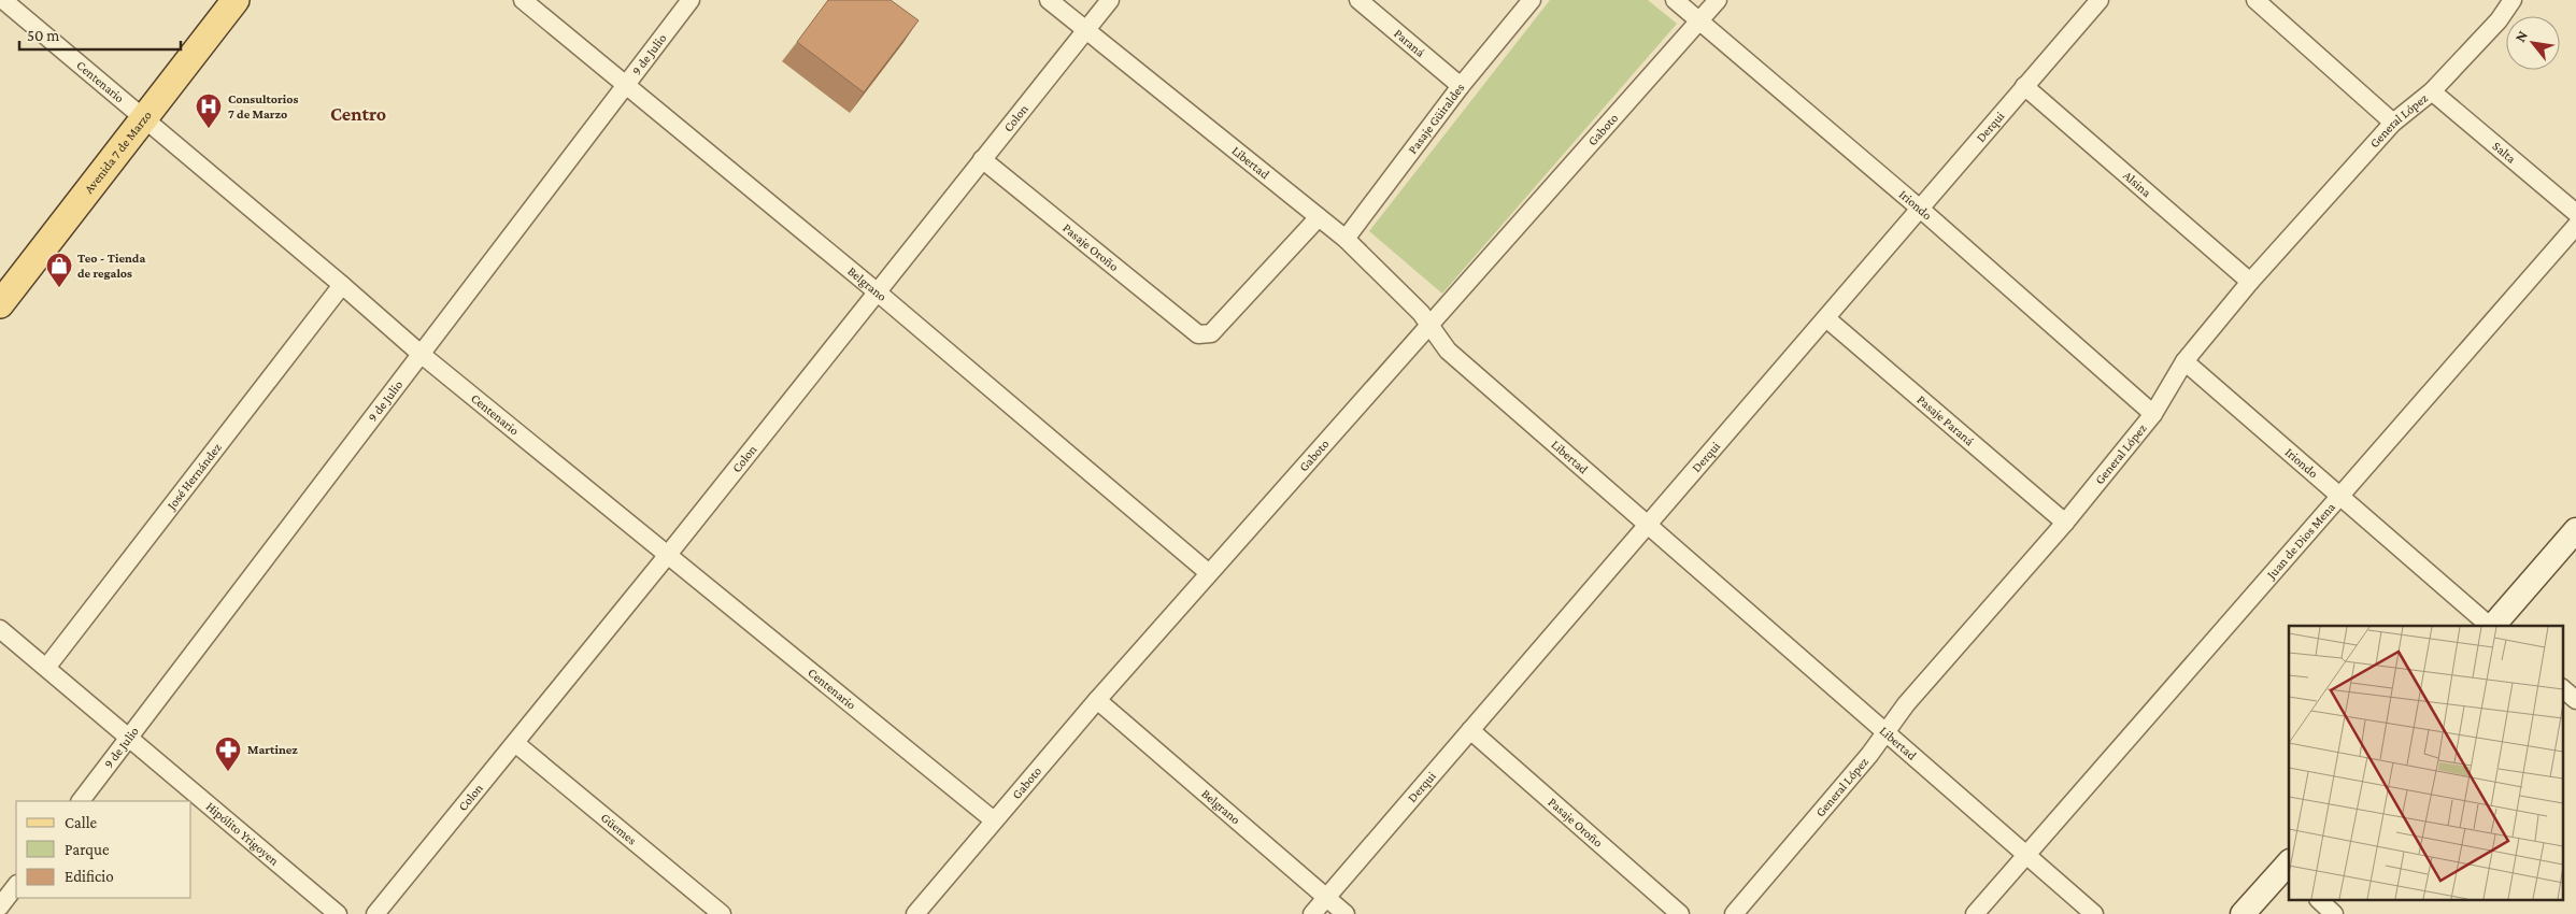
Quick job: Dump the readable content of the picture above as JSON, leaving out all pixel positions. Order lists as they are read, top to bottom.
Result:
{
  "streets": {
    "main road": ["Avenida 7 de Marzo"],
    "street": [
      "Paraná",
      "9 de Julio",
      "Centenario",
      "Colon",
      "Pasaje Güiraldes",
      "General López",
      "Derqui",
      "Gaboto",
      "Salta",
      "Libertad",
      "Alsina",
      "Iriondo",
      "Pasaje Oroño",
      "Belgrano",
      "Pasaje Paraná",
      "José Hernández",
      "Juan de Dios Mena",
      "Güemes",
      "Hipólito Yrigoyen"
    ]
  },
  "crossings": [
    ["Paraná", "Pasaje Güiraldes"],
    ["9 de Julio", "Centenario"],
    ["9 de Julio", "Belgrano"],
    ["9 de Julio", "Hipólito Yrigoyen"],
    ["Centenario", "Colon"],
    ["Centenario", "Gaboto"],
    ["Centenario", "Avenida 7 de Marzo"],
    ["Centenario", "José Hernández"],
    ["Colon", "Libertad"],
    ["Colon", "Pasaje Oroño"],
    ["Colon", "Belgrano"],
    ["Colon", "Güemes"],
    ["Pasaje Güiraldes", "Libertad"],
    ["General López", "Salta"],
    ["General López", "Libertad"],
    ["General López", "Alsina"],
    ["General López", "Iriondo"],
    ["General López", "Pasaje Paraná"],
    ["Derqui", "Libertad"],
    ["Derqui", "Alsina"],
    ["Derqui", "Iriondo"],
    ["Derqui", "Pasaje Oroño"],
    ["Derqui", "Belgrano"],
    ["Derqui", "Pasaje Paraná"],
    ["Gaboto", "Libertad"],
    ["Gaboto", "Iriondo"],
    ["Gaboto", "Belgrano"],
    ["Libertad", "Pasaje Oroño"],
    ["Libertad", "Juan de Dios Mena"],
    ["Iriondo", "Juan de Dios Mena"],
    ["José Hernández", "Hipólito Yrigoyen"]
  ],
  "districts": ["Centro"],
  "places": {
    "hospital": ["Consultorios 7 de Marzo"],
    "shop": ["Teo - Tienda de regalos"],
    "pharmacy": ["Martinez"]
  },
  "legend": ["Calle", "Parque", "Edificio"],
  "scale_bar": "50 m",
  "north": "top left"
}
